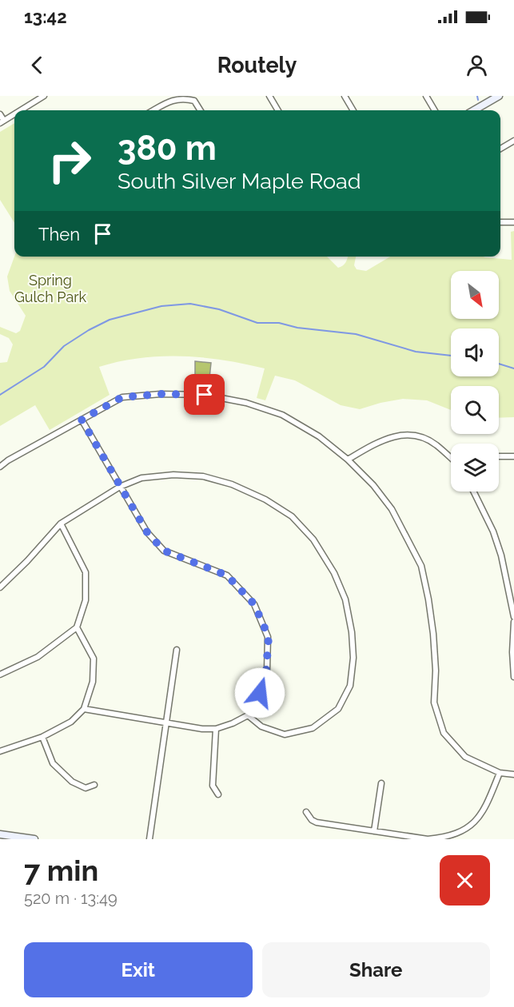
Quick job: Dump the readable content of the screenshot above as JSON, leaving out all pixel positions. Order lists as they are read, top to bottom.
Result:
{
  "parks": ["Spring Gulch Park"],
  "north": "bottom right",
  "page": {
    "status": "13:42",
    "header": "Routely",
    "turn": ["380 m", "South Silver Maple Road"],
    "then": "Then",
    "heading": ["7 min", "520 m · 13:49"],
    "buttons": ["Exit", "Share"]
  }
}
